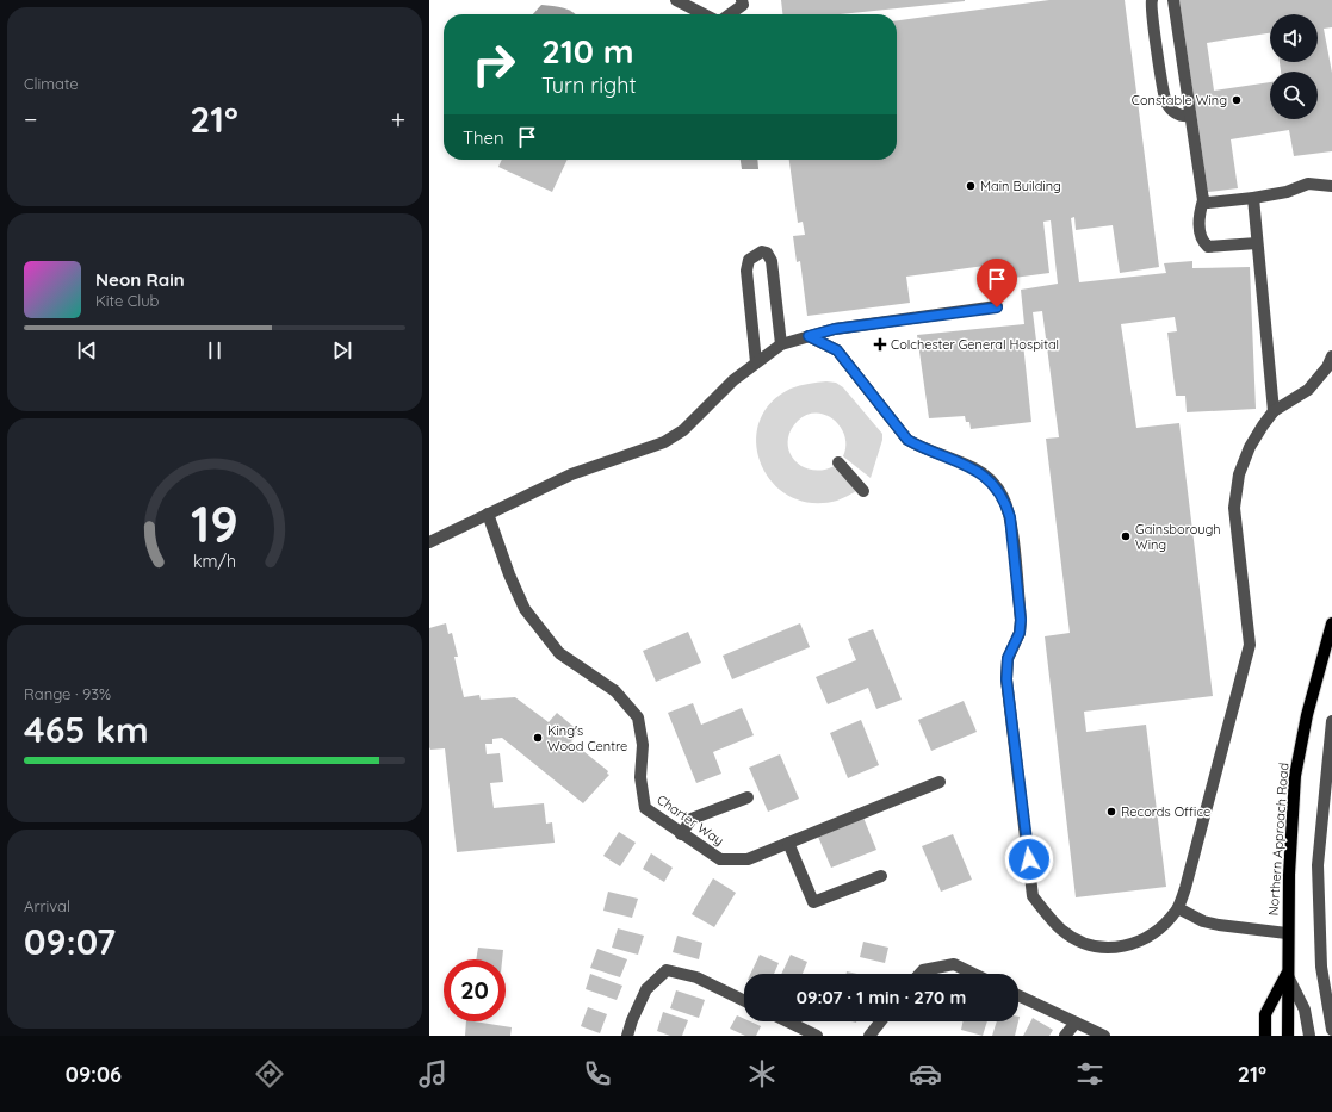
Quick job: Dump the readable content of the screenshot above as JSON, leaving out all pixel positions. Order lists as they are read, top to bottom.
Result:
{
  "streets": {
    "main road": ["Northern Approach Road"],
    "street": ["Charter Way"]
  },
  "places": {
    "other": [
      "Constable Wing",
      "Main Building",
      "Gainsborough Wing",
      "King's Wood Centre",
      "Records Office"
    ],
    "health": ["Colchester General Hospital"]
  },
  "page": {
    "tile": [
      "Climate",
      ["Range · 93%", "465 km"],
      ["Arrival", "09:07"]
    ],
    "turn": ["210 m", "Turn right"],
    "heat": ["−", "21°", "+"],
    "then": "Then",
    "song": ["Neon Rain", "Kite Club"],
    "limit": "20",
    "trip": "09:07 · 1 min · 270 m",
    "tabs": ["09:06", "21°"],
    "gauge": ["19", "km/h"]
  }
}
